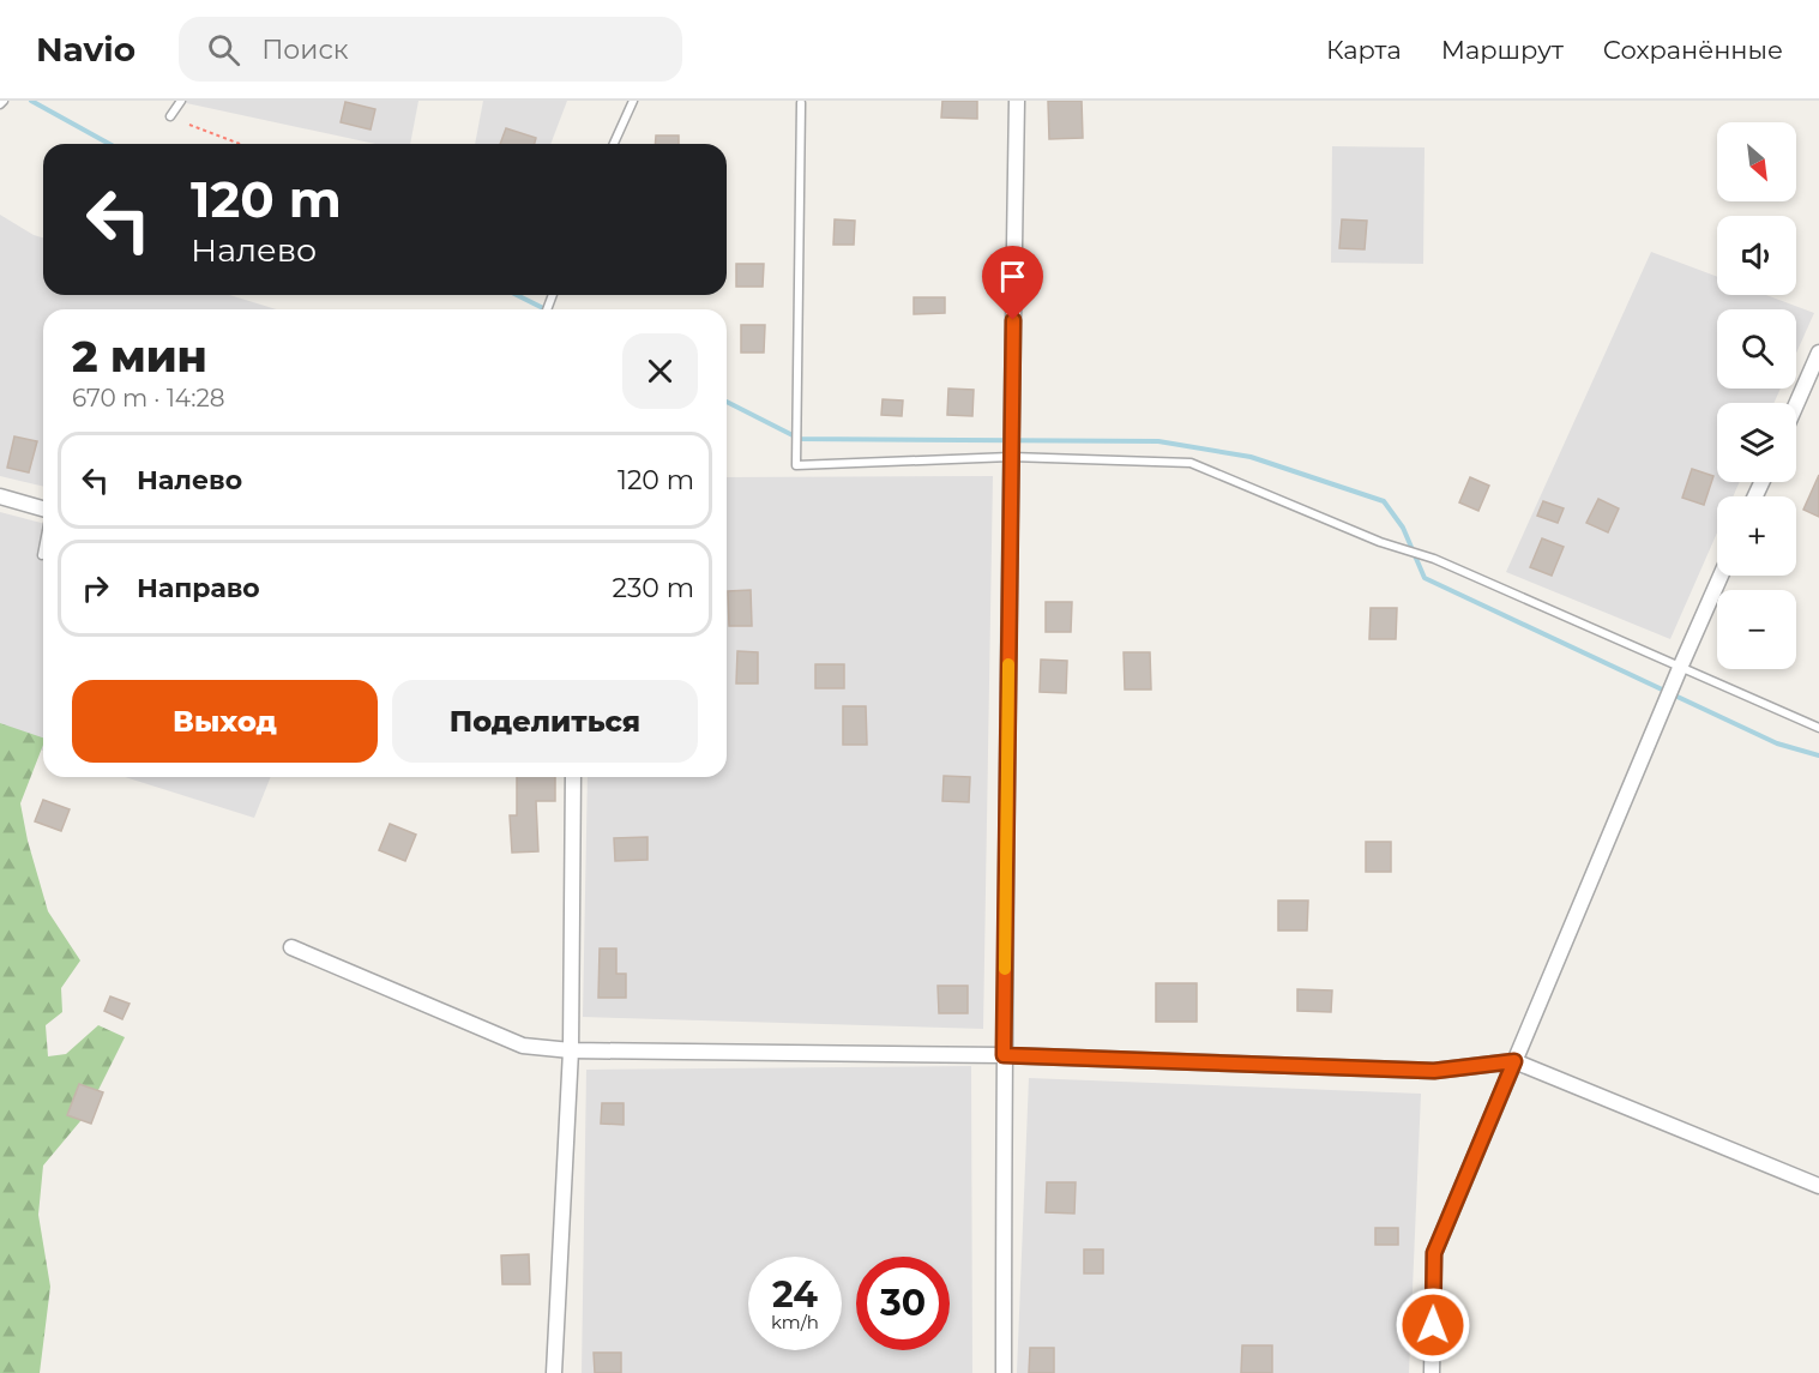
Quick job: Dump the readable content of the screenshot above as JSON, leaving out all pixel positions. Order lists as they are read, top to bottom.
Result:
{
  "north": "bottom right",
  "page": {
    "header": "Navio",
    "search": "Поиск",
    "nav": ["Карта", "Маршрут", "Сохранённые"],
    "map_buttons": ["+", "−"],
    "turn": ["120 m", "Налево"],
    "heading": ["2 мин", "670 m · 14:28"],
    "list": [
      {
        "name": "Налево",
        "value": "120 m"
      },
      {
        "name": "Направо",
        "value": "230 m"
      }
    ],
    "buttons": ["Выход", "Поделиться"],
    "speed": "24 km/h",
    "limit": "30"
  }
}
